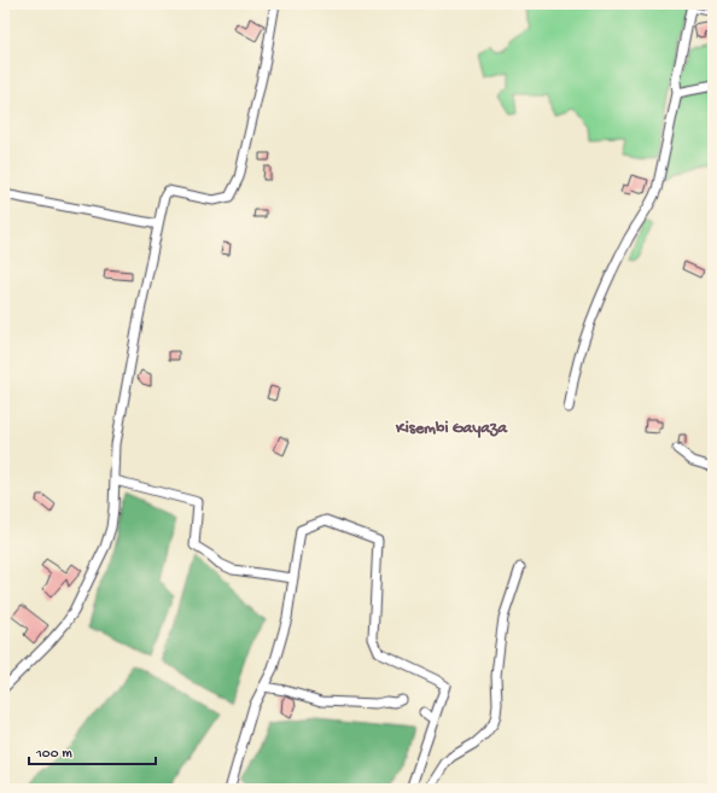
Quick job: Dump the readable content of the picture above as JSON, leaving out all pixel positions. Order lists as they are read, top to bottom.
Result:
{
  "districts": ["Kisembi Gayaza"],
  "scale_bar": "100 m"
}
